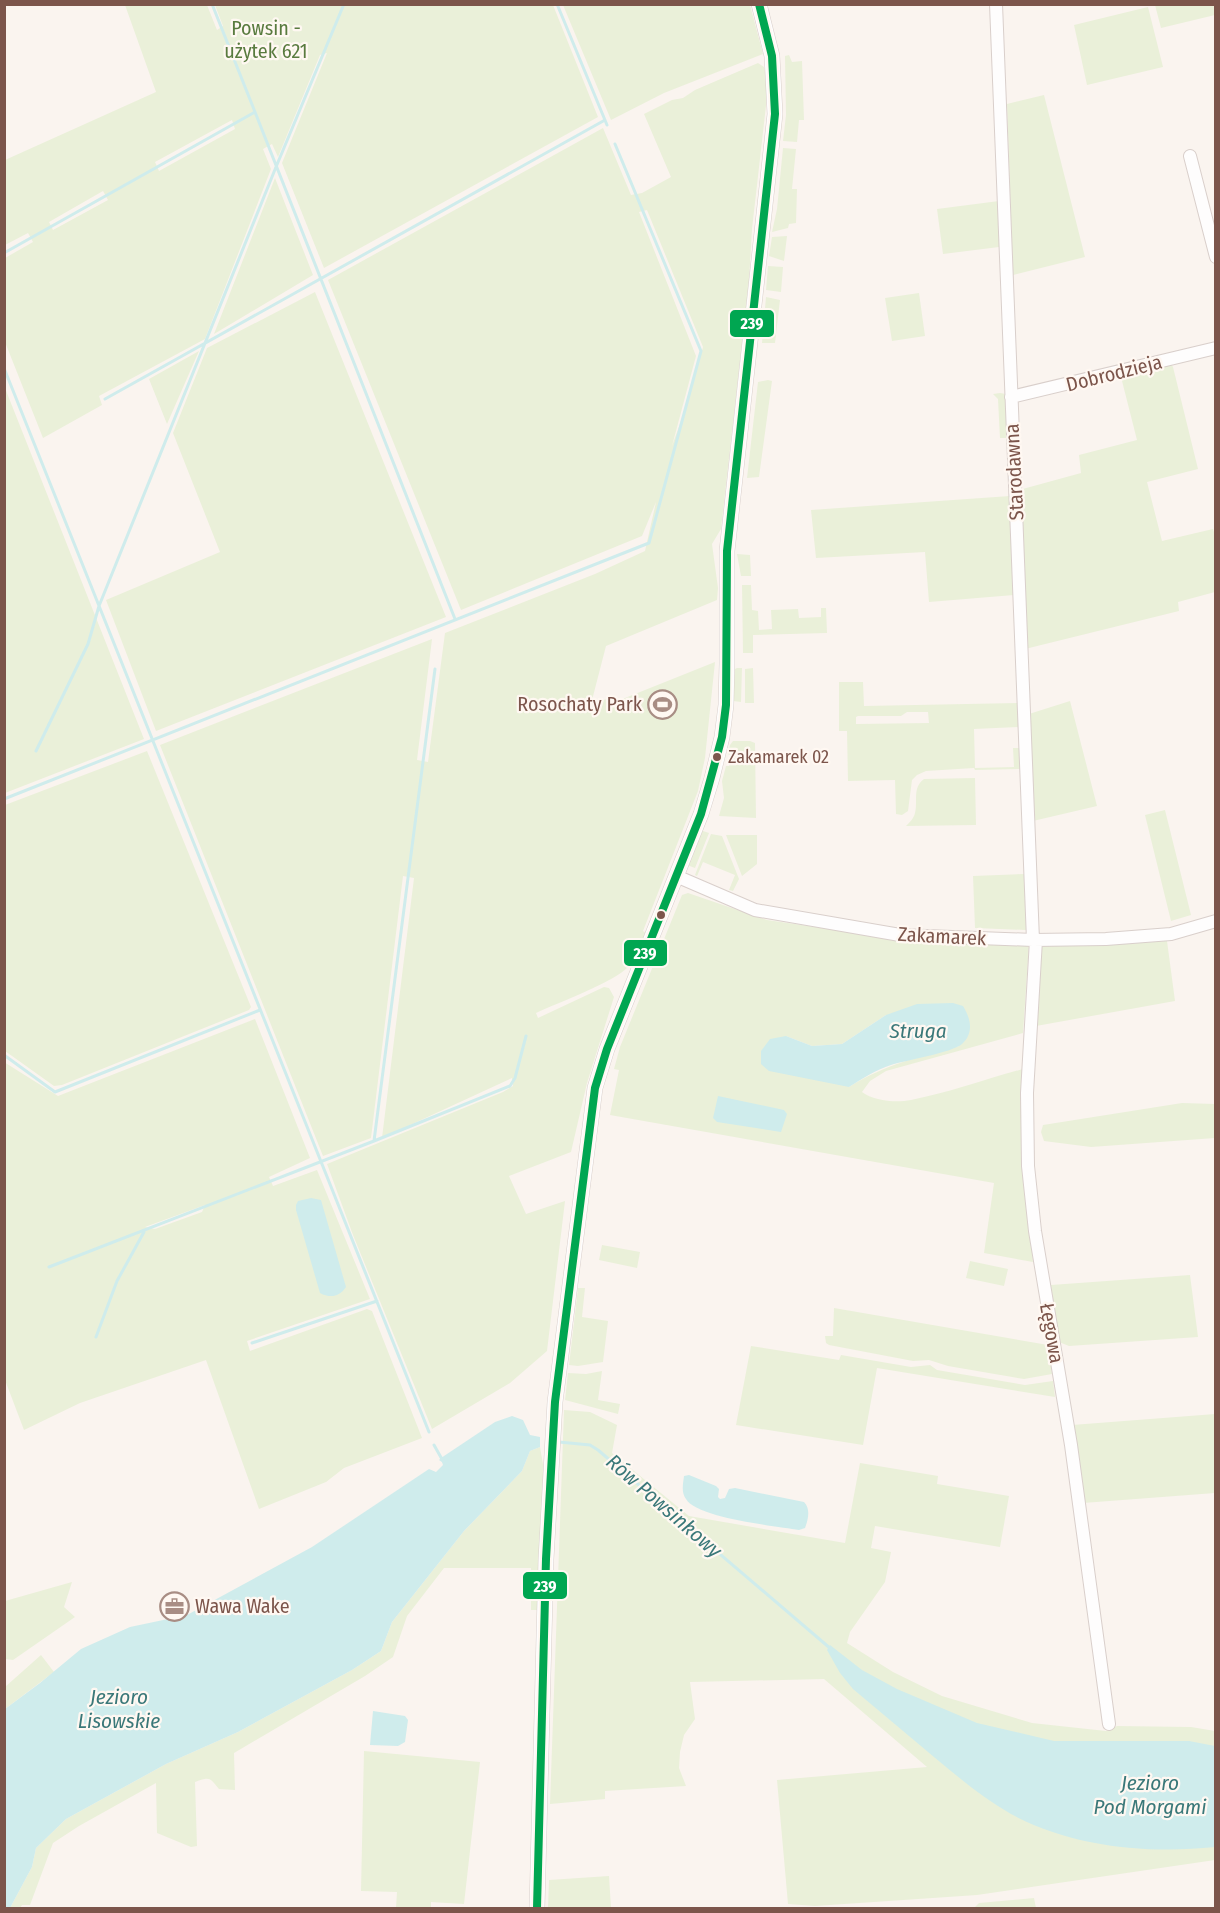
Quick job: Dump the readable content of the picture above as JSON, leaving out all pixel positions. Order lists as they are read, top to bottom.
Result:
{
  "streets": {
    "street": [
      "Dobrodzieja",
      "Starodawna",
      "Zakamarek",
      "Łęgowa"
    ]
  },
  "crossings": [
    ["Dobrodzieja", "Starodawna"],
    ["Starodawna", "Zakamarek"],
    ["Starodawna", "Łęgowa"],
    ["Zakamarek", "Łęgowa"]
  ],
  "water": [
    "Struga",
    "Rów Powsinkowy",
    "Jezioro Lisowskie",
    "Jezioro Pod Morgami"
  ],
  "parks": ["Powsin - użytek 621"],
  "places": {
    "sports": ["Rosochaty Park"],
    "other": ["Zakamarek 02"],
    "office": ["Wawa Wake"]
  },
  "lines": ["transit line 239"]
}
